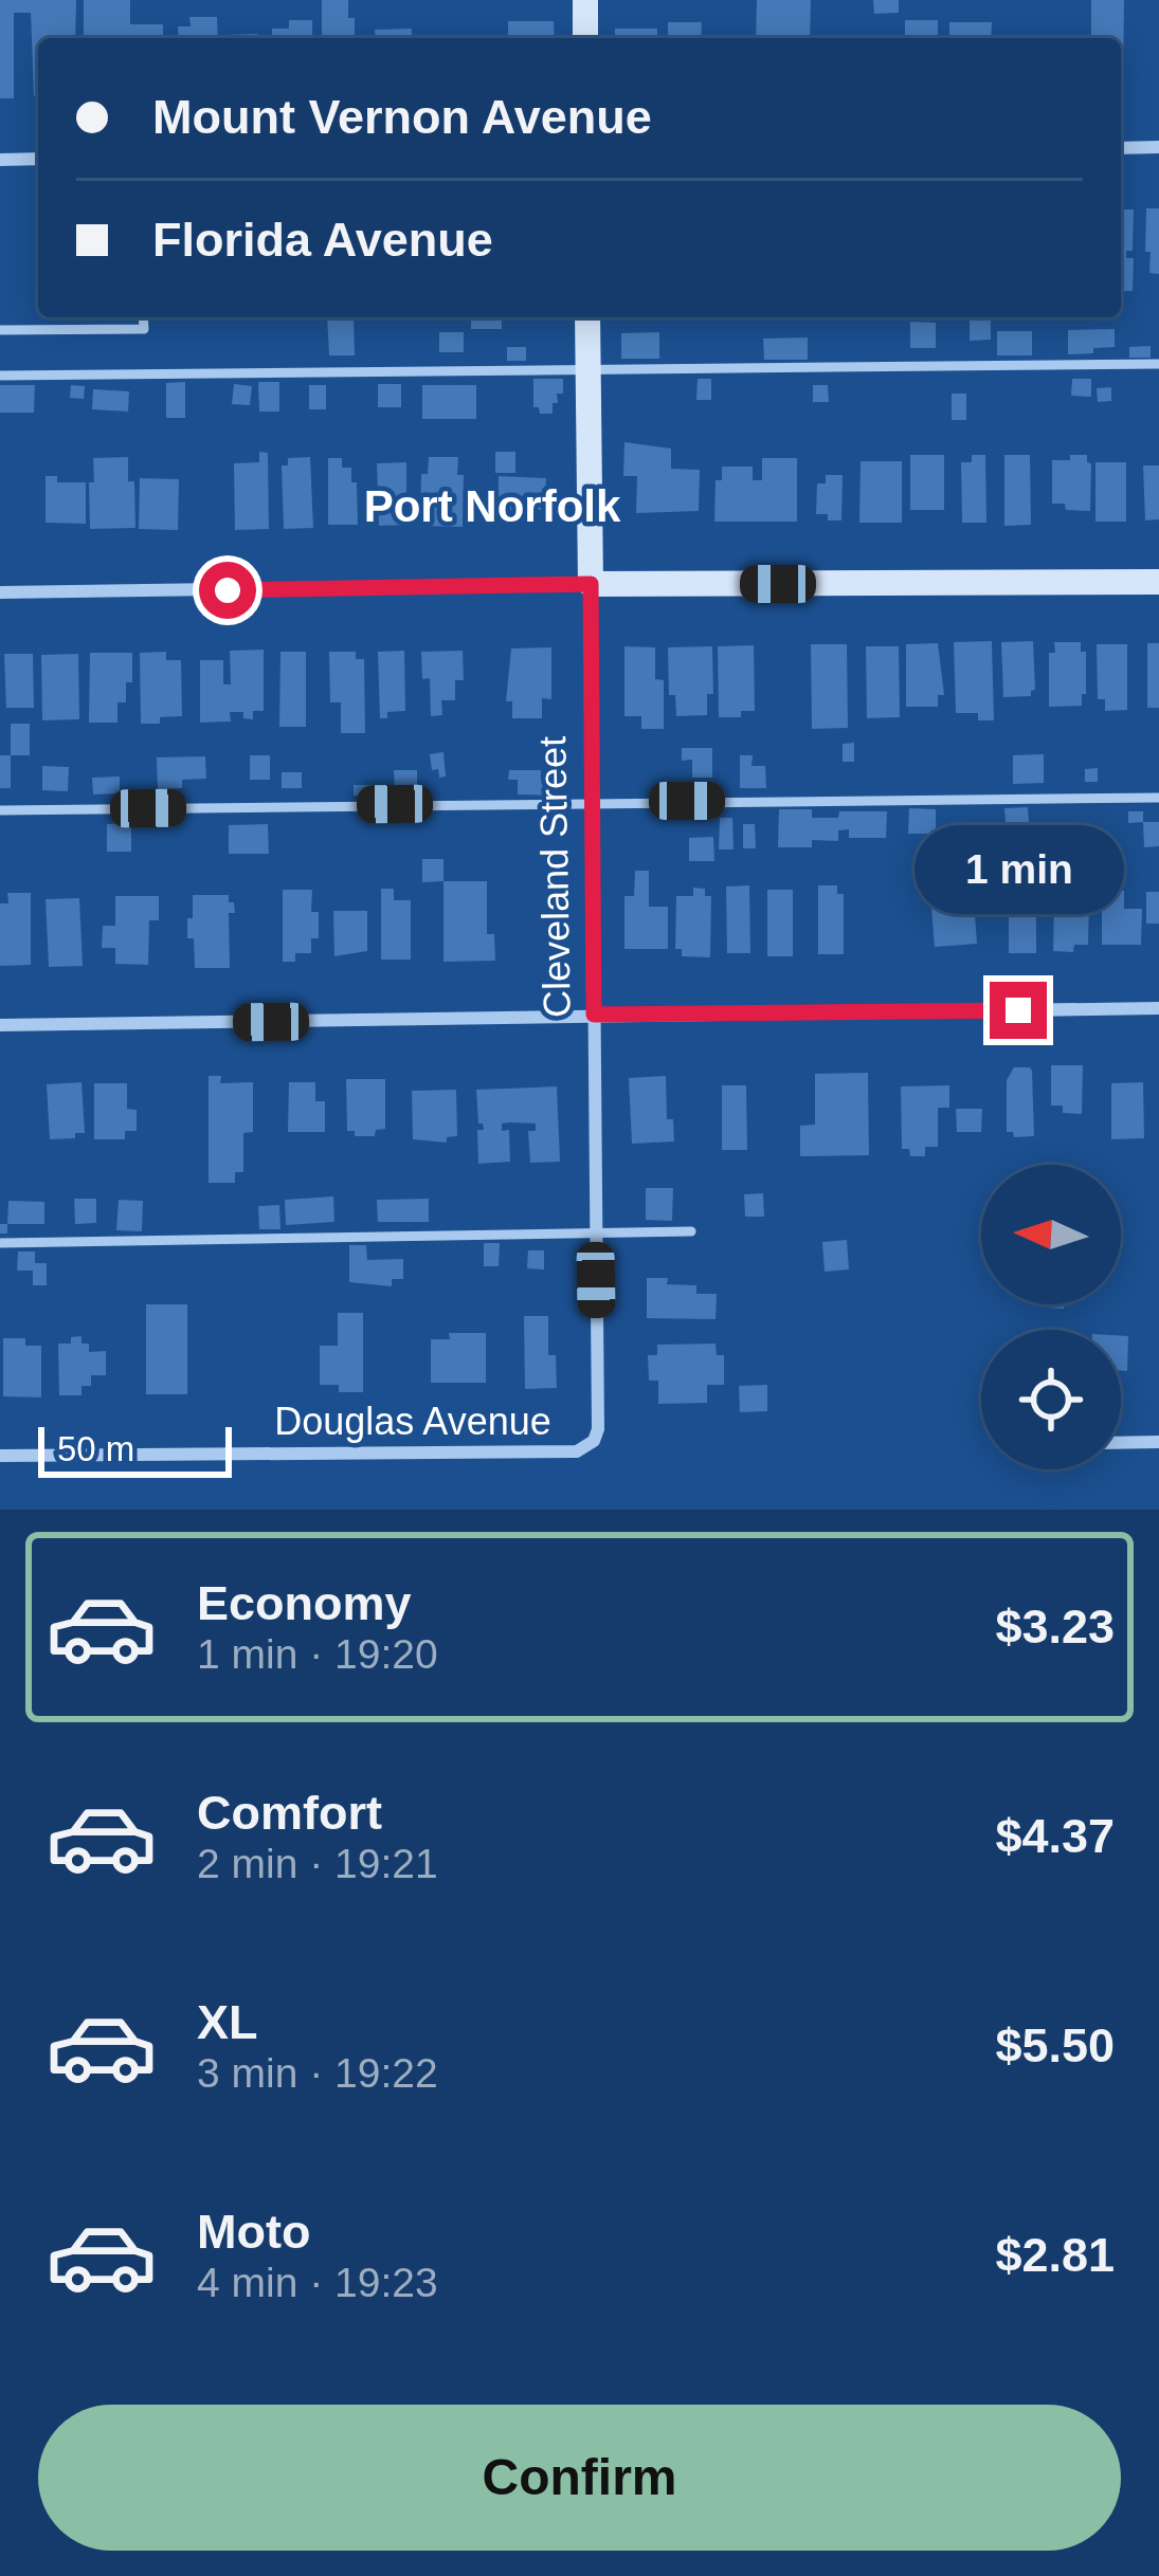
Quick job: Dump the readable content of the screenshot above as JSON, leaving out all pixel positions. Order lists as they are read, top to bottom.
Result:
{
  "streets": {
    "street": ["Cleveland Street", "Douglas Avenue"]
  },
  "crossings": [
    ["Cleveland Street", "Douglas Avenue"]
  ],
  "districts": ["Port Norfolk"],
  "scale_bar": "50 m",
  "north": "left",
  "page": {
    "banner": ["Mount Vernon Avenue", "Florida Avenue"],
    "bubble": "1 min",
    "scale": "50 m",
    "list": [
      {
        "name": "Economy",
        "note": "1 min · 19:20",
        "value": "$3.23"
      },
      {
        "name": "Comfort",
        "note": "2 min · 19:21",
        "value": "$4.37"
      },
      {
        "name": "XL",
        "note": "3 min · 19:22",
        "value": "$5.50"
      },
      {
        "name": "Moto",
        "note": "4 min · 19:23",
        "value": "$2.81"
      }
    ],
    "buttons": "Confirm"
  }
}
